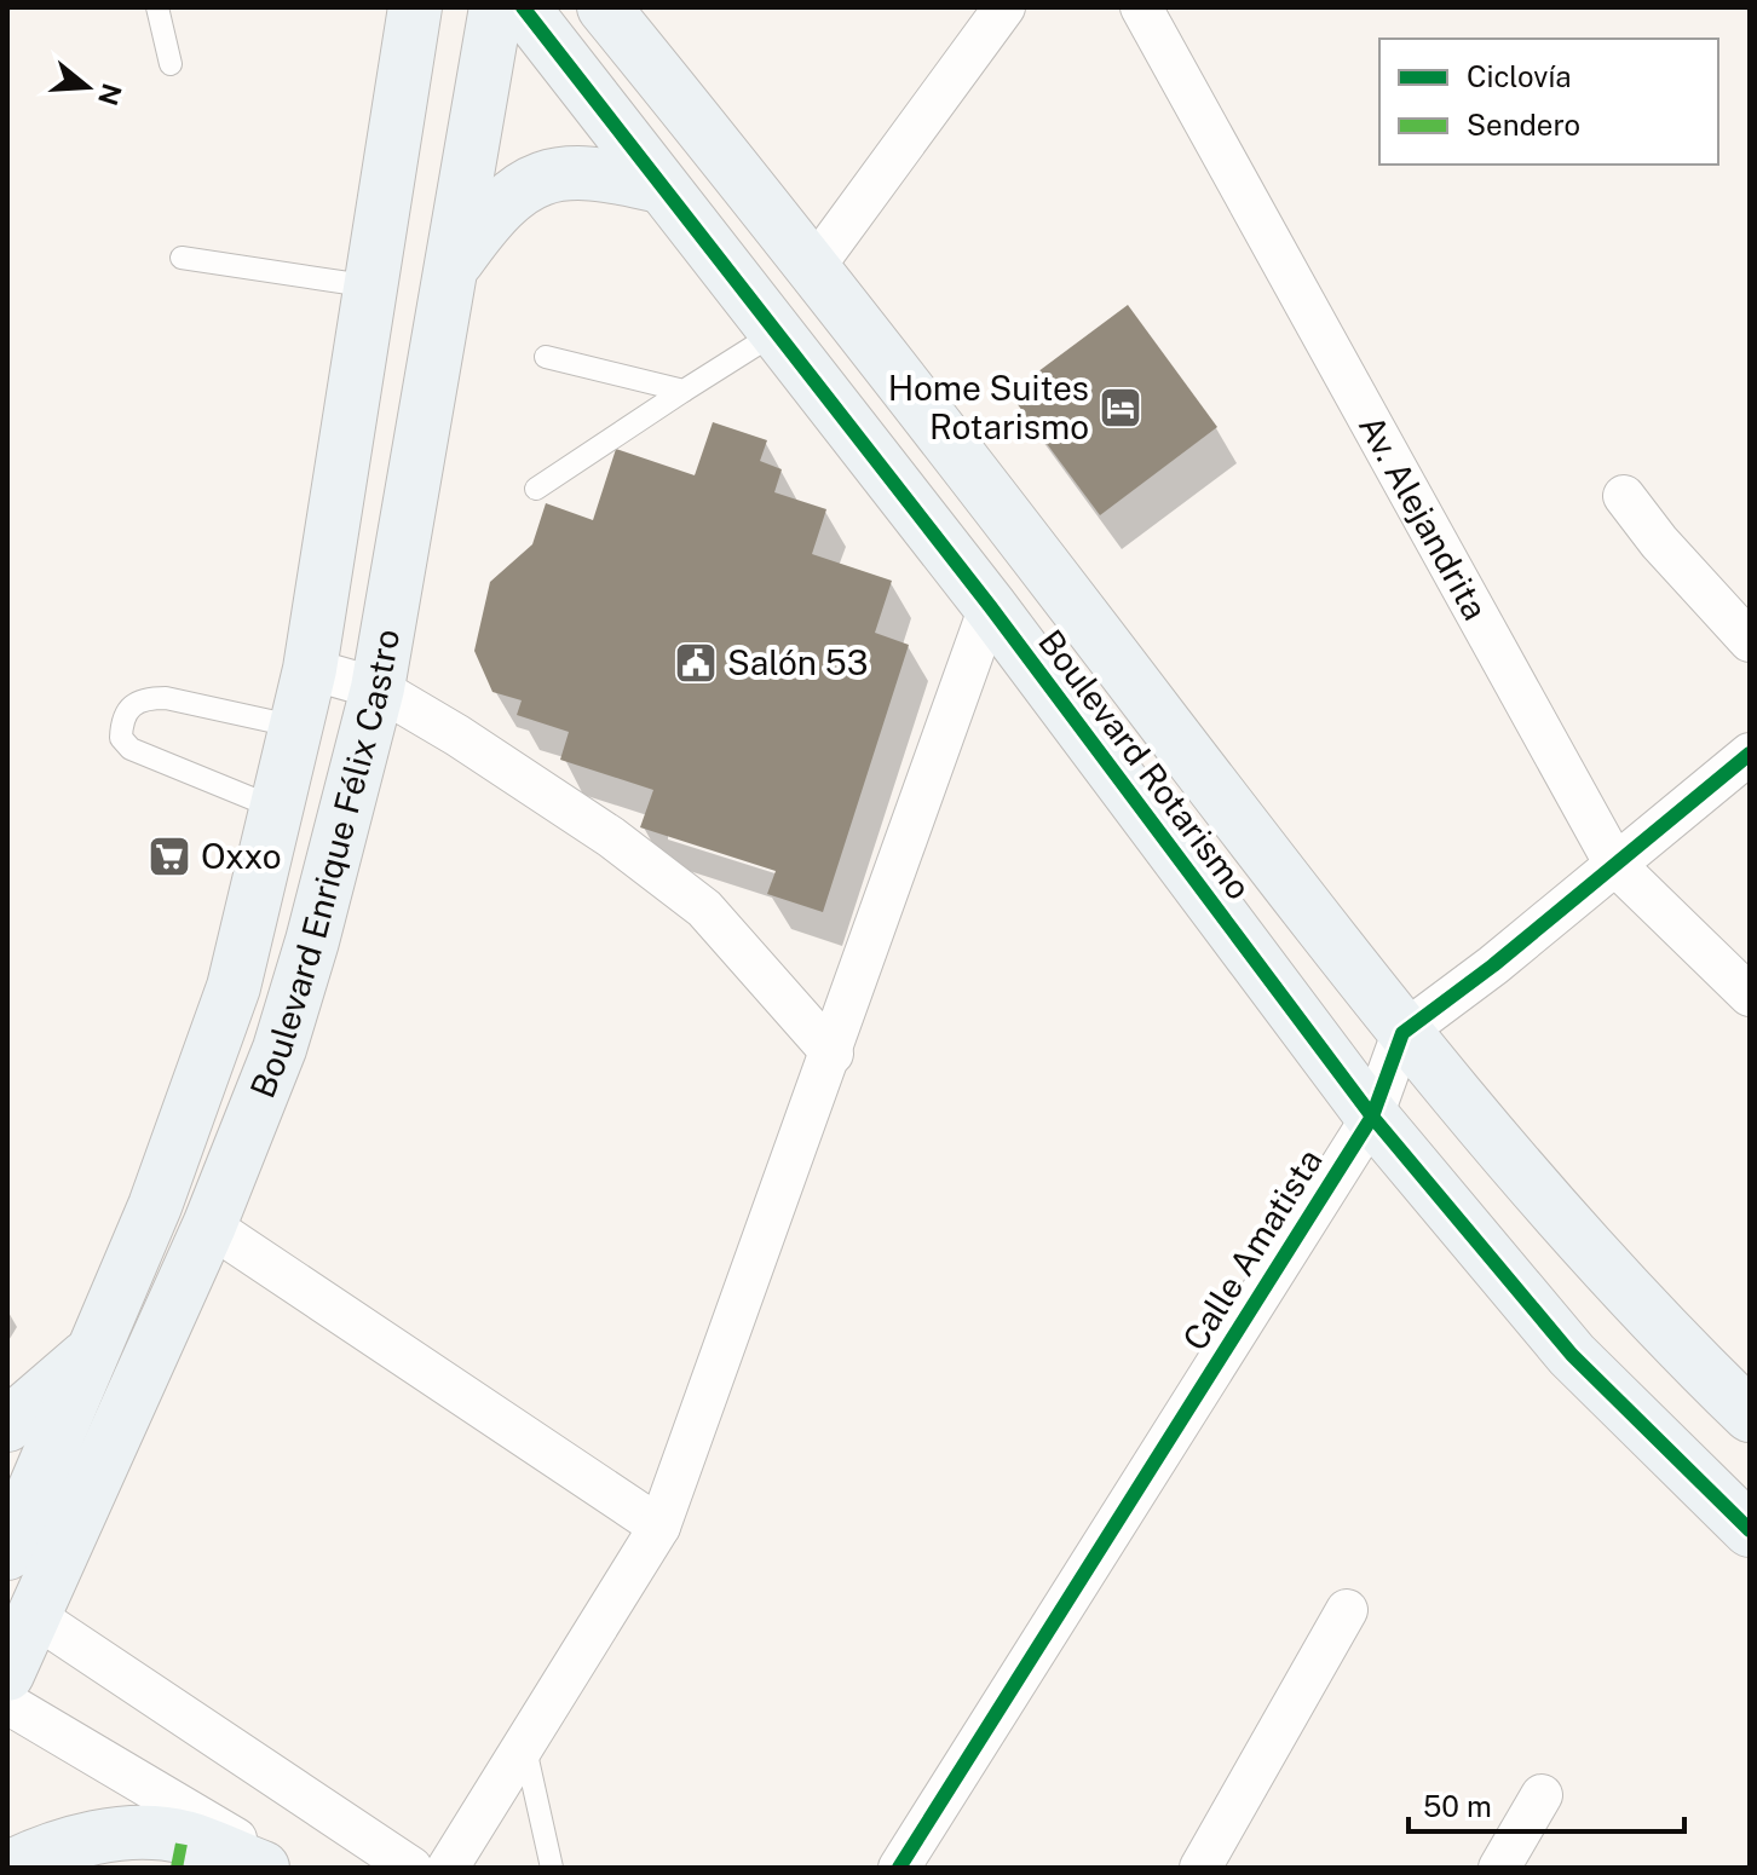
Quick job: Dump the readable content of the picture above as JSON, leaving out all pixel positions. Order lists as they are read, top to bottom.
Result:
{
  "streets": {
    "main road": ["Boulevard Rotarismo", "Boulevard Enrique Félix Castro"],
    "street": ["Av. Alejandrita", "Calle Amatista"]
  },
  "crossings": [
    ["Boulevard Rotarismo", "Calle Amatista"]
  ],
  "places": {
    "hotel": ["Home Suites Rotarismo"],
    "public building": ["Salón 53"],
    "supermarket": ["Oxxo"]
  },
  "legend": ["Ciclovía", "Sendero"],
  "scale_bar": "50 m",
  "north": "right"
}
